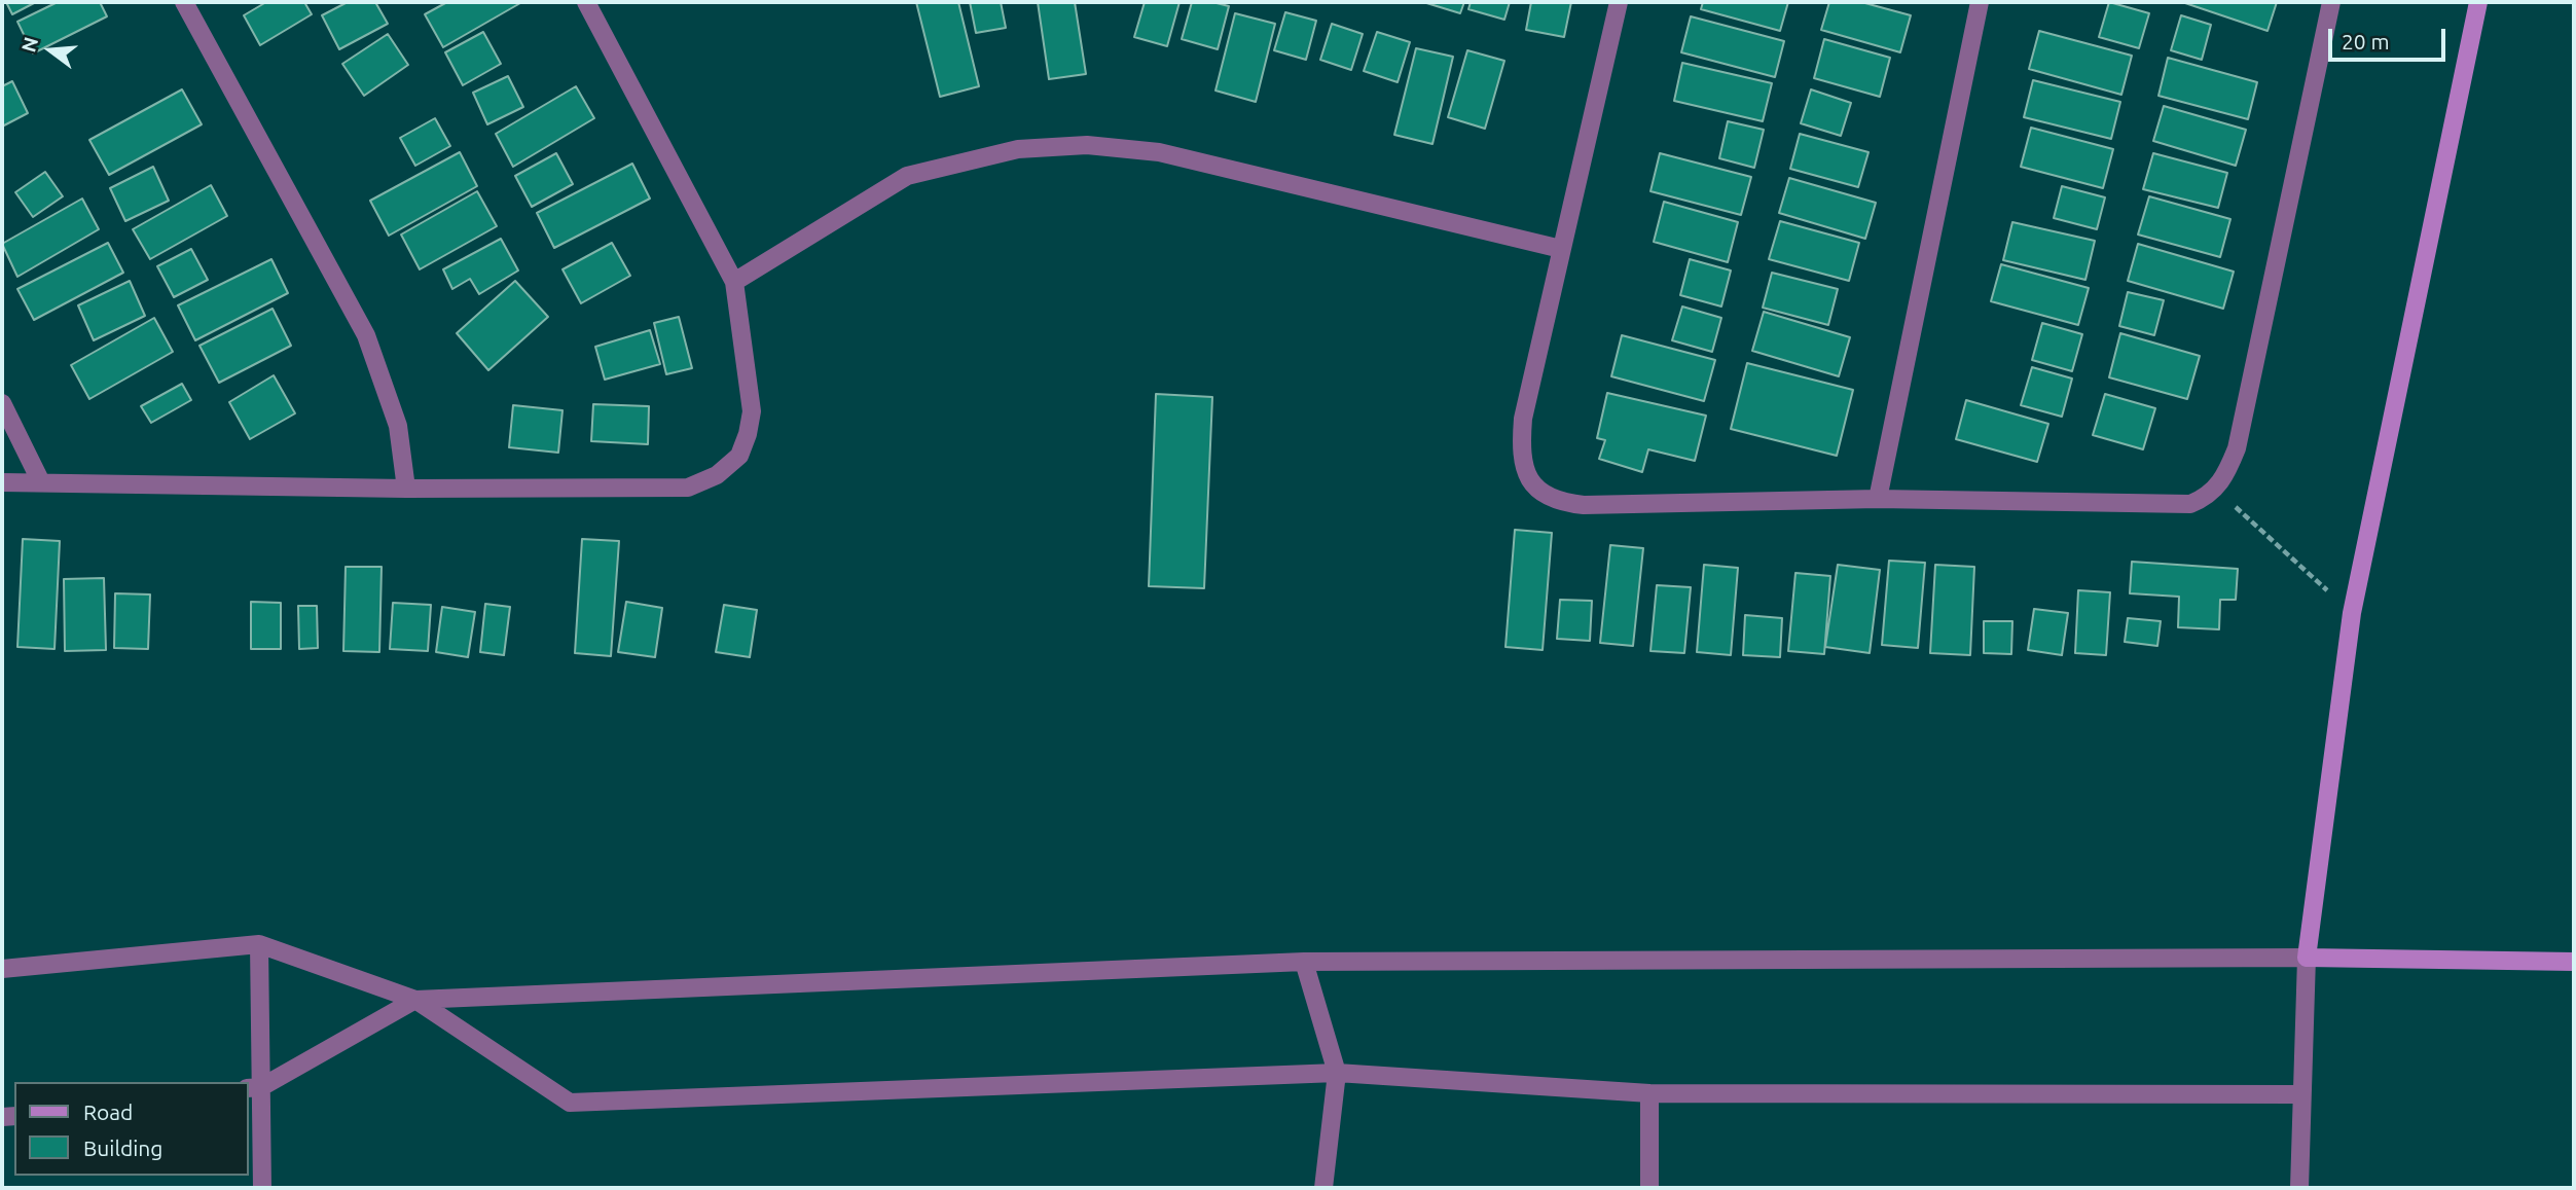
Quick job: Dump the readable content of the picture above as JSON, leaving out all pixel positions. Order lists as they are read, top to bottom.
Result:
{
  "legend": ["Road", "Building"],
  "scale_bar": "20 m",
  "north": "left"
}
